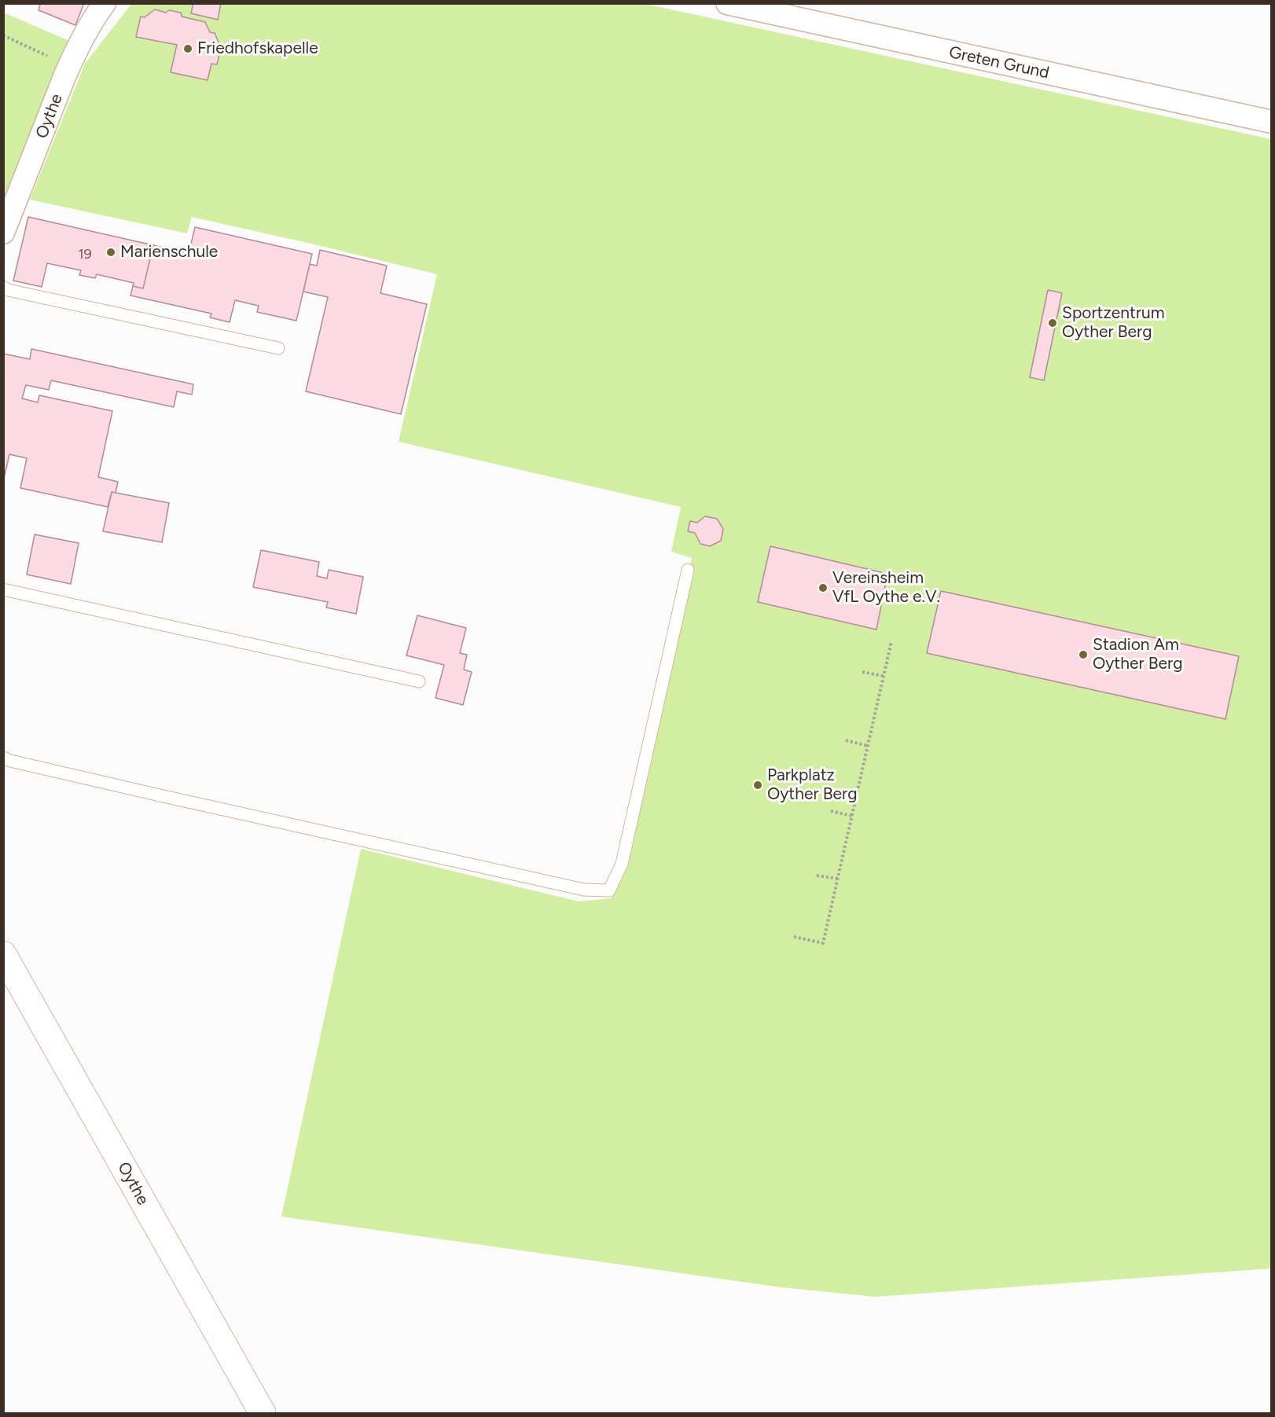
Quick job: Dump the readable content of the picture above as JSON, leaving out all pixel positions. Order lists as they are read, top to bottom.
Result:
{
  "streets": {
    "main road": ["Oythe"],
    "street": ["Greten Grund"]
  },
  "places": [
    "Friedhofskapelle",
    "Marienschule",
    "Sportzentrum Oyther Berg",
    "Vereinsheim VfL Oythe e.V.",
    "Stadion Am Oyther Berg",
    "Parkplatz Oyther Berg"
  ],
  "house_numbers": ["19"]
}
